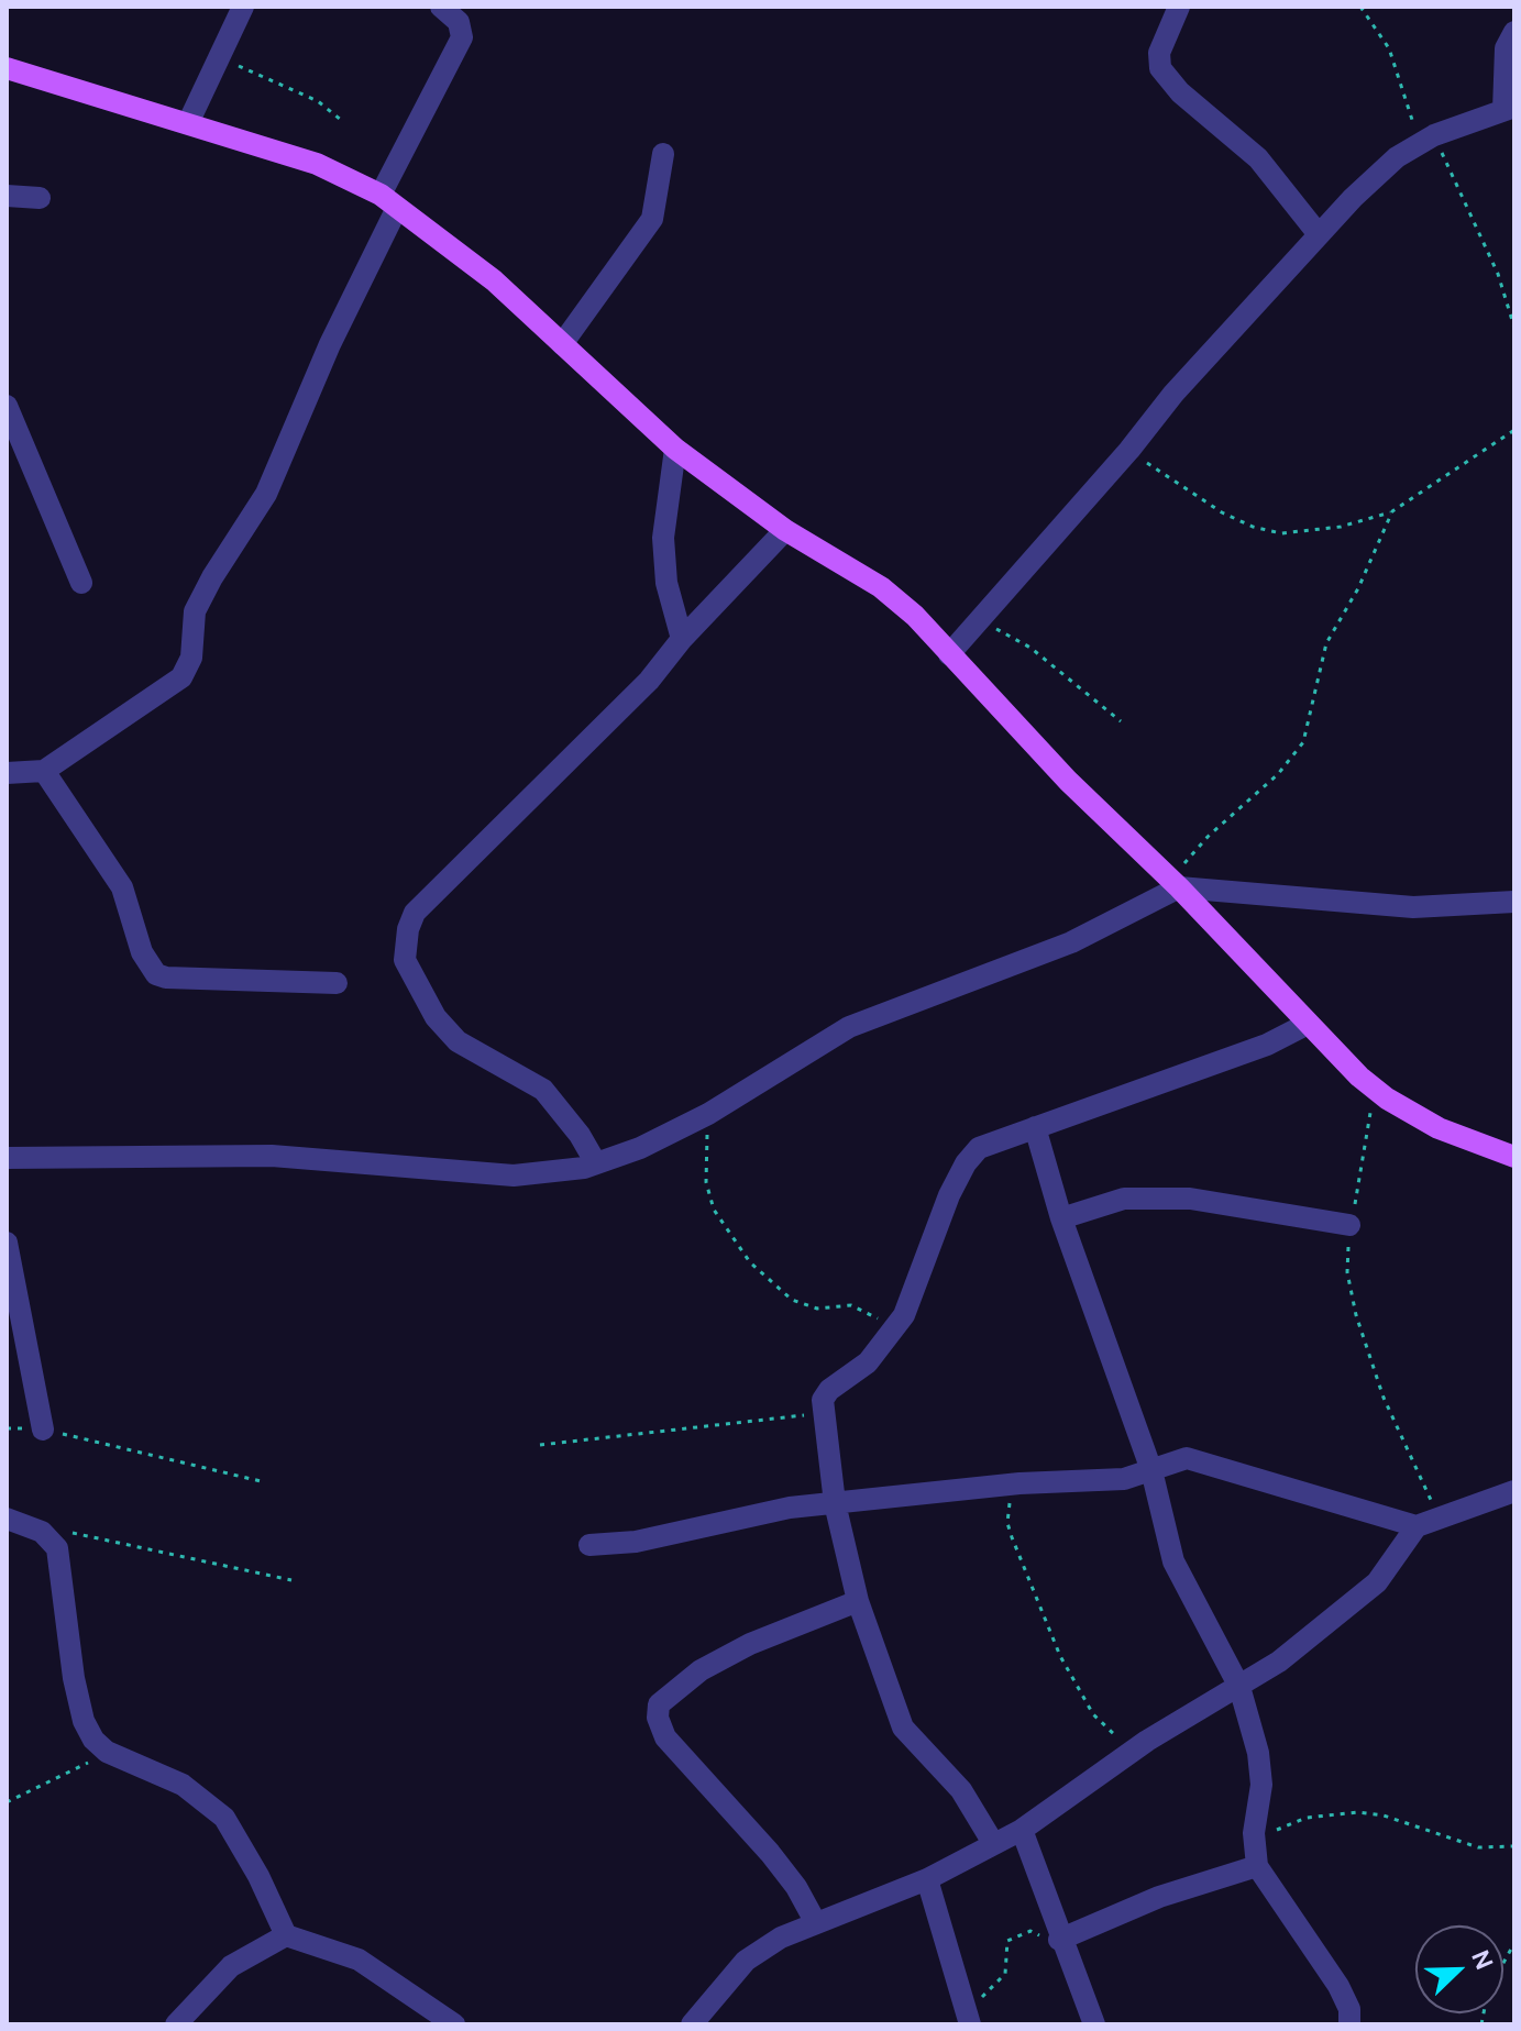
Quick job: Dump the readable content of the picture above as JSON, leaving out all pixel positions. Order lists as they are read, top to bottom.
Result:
{
  "north": "top right"
}
